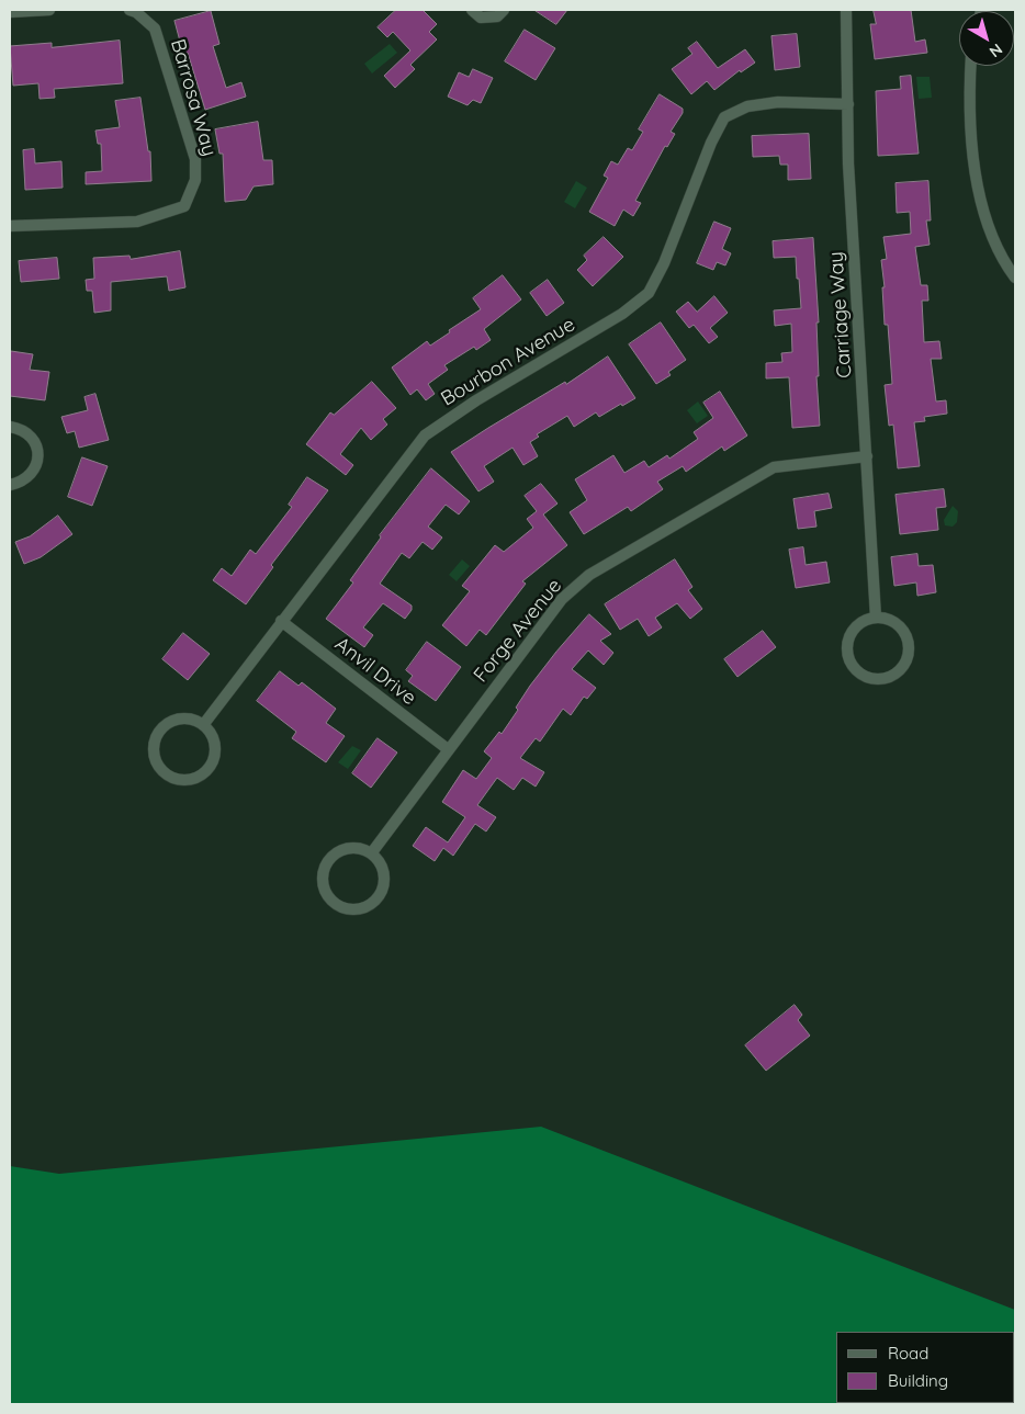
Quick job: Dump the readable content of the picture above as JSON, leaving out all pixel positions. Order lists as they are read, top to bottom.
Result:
{
  "streets": {
    "street": [
      "Barrosa Way",
      "Carriage Way",
      "Bourbon Avenue",
      "Forge Avenue",
      "Anvil Drive"
    ]
  },
  "crossings": [
    ["Carriage Way", "Bourbon Avenue"],
    ["Carriage Way", "Forge Avenue"],
    ["Bourbon Avenue", "Anvil Drive"],
    ["Forge Avenue", "Anvil Drive"]
  ],
  "legend": ["Road", "Building"],
  "north": "bottom right"
}
